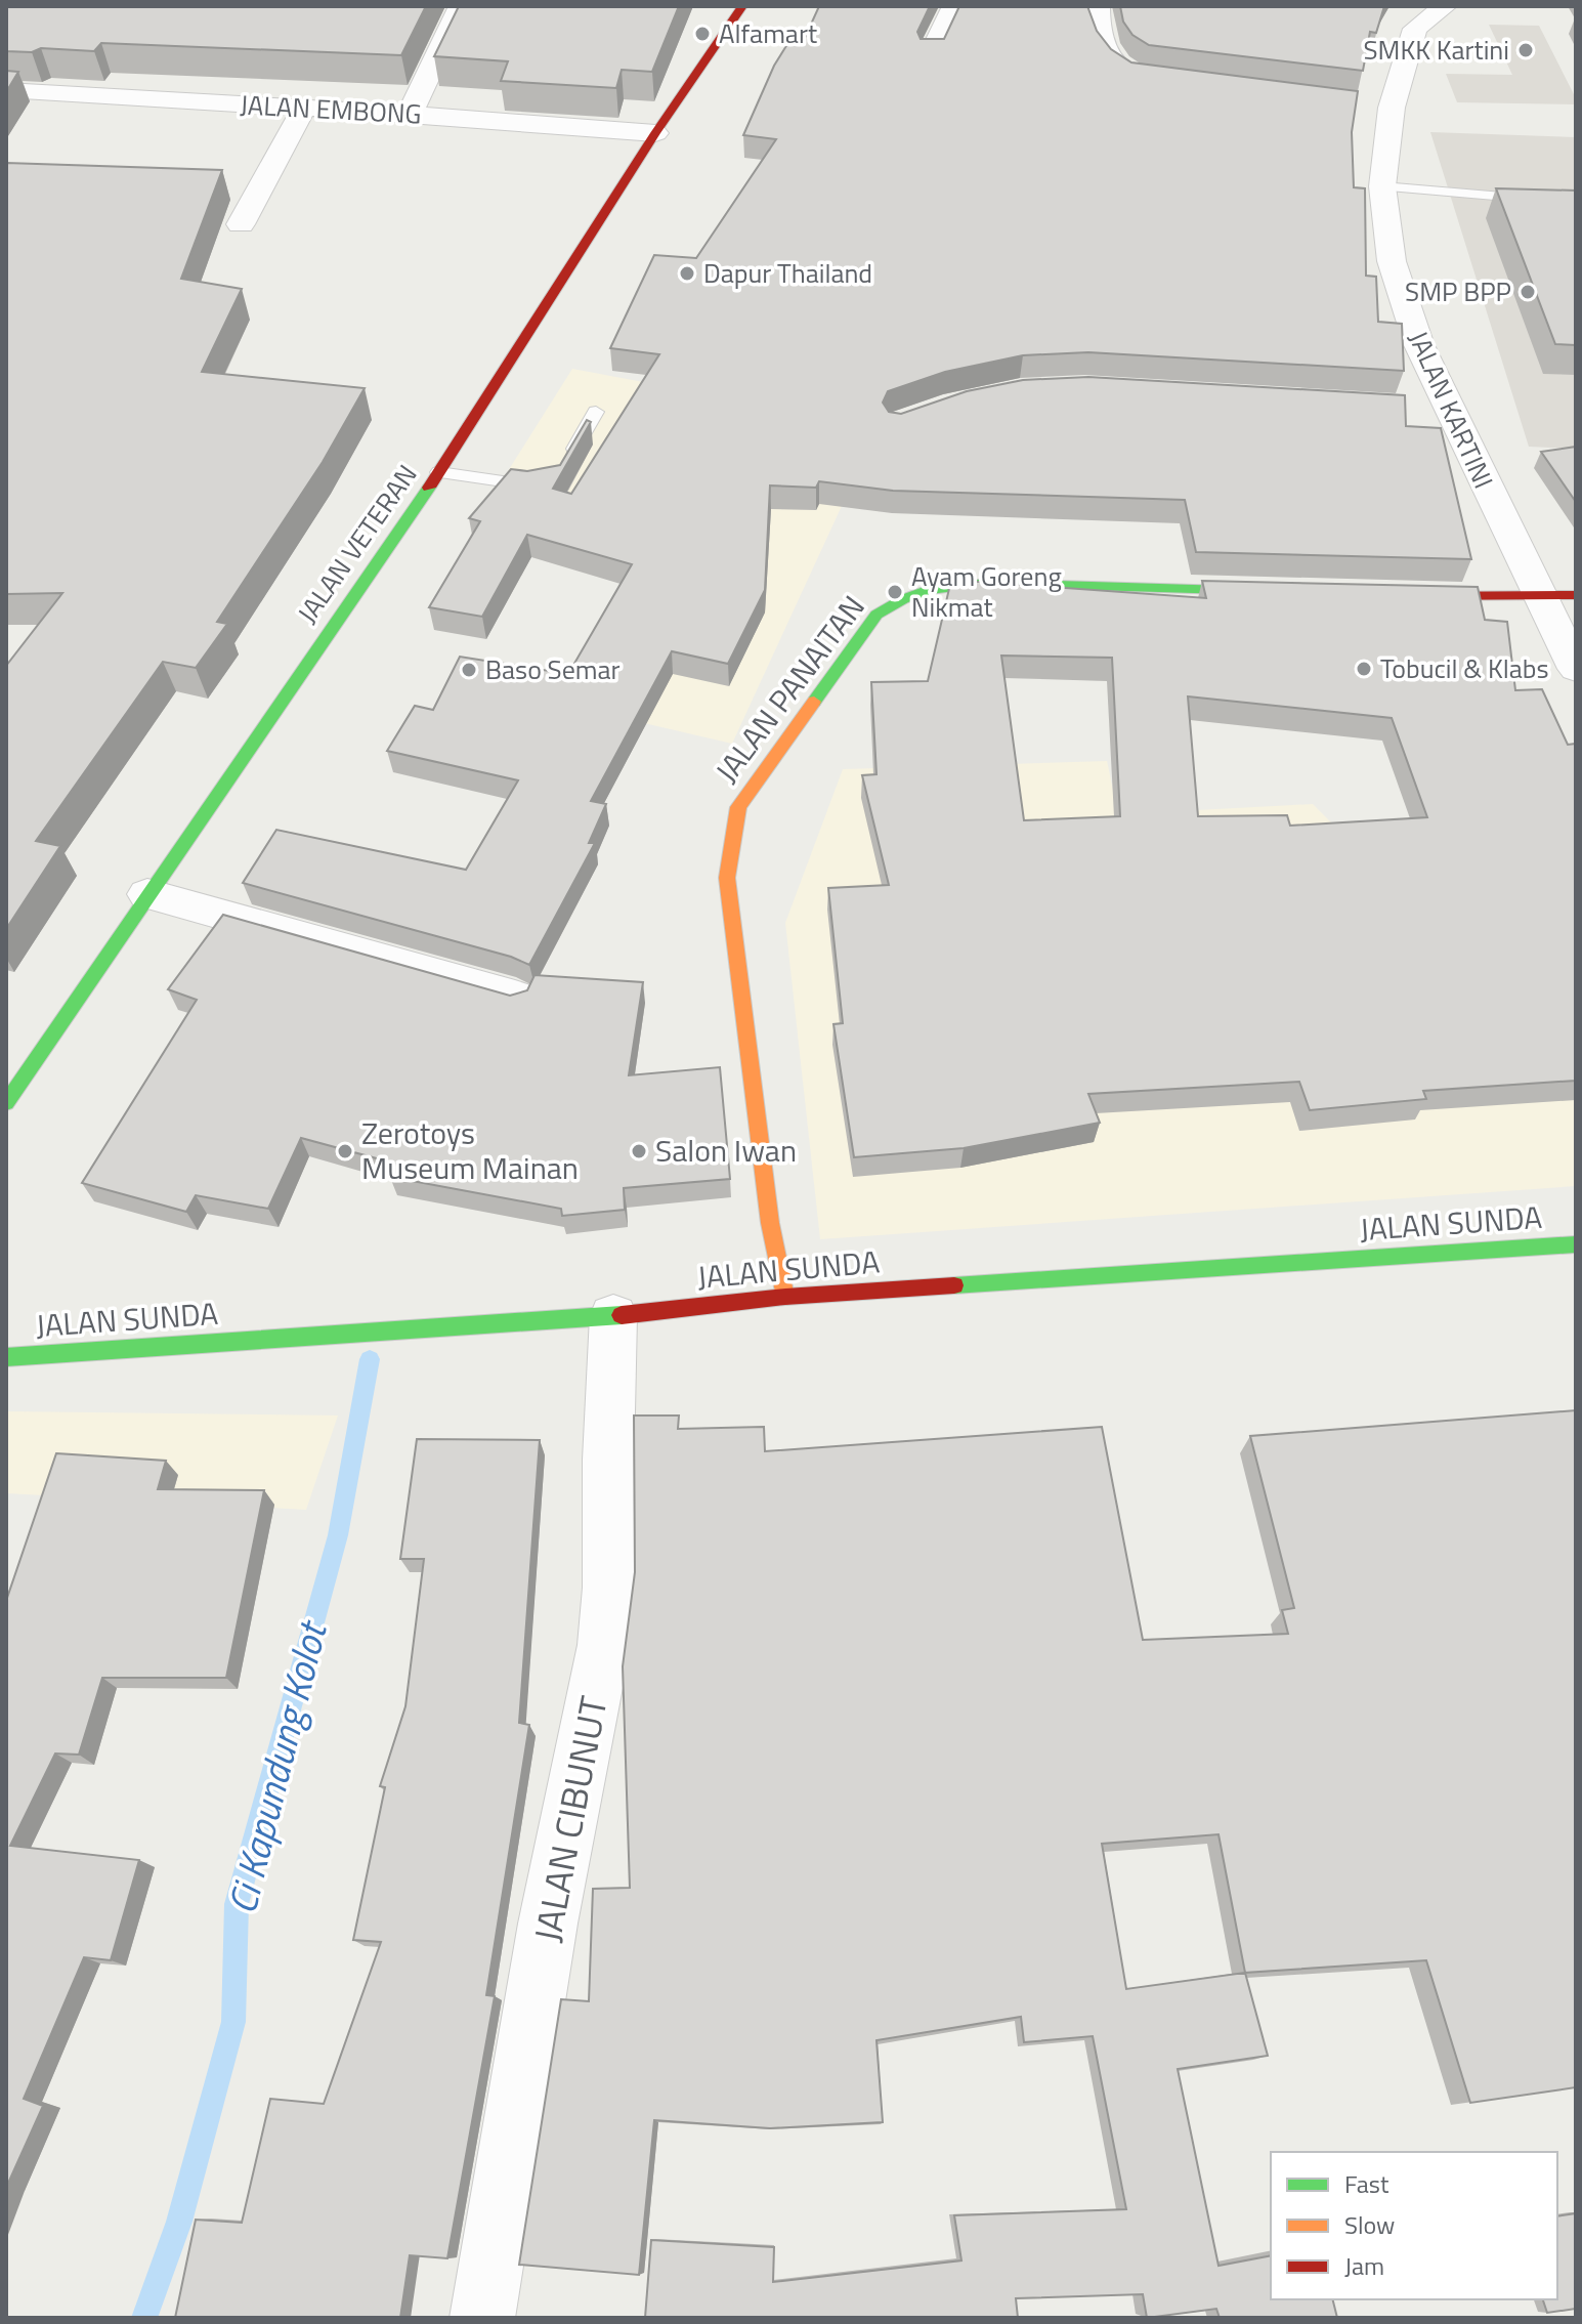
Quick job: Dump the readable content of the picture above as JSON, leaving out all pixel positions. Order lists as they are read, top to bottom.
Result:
{
  "streets": {
    "street": [
      "JALAN EMBONG",
      "JALAN KARTINI",
      "JALAN VETERAN",
      "JALAN PANAITAN",
      "JALAN SUNDA",
      "JALAN CIBUNUT"
    ]
  },
  "crossings": [
    ["JALAN EMBONG", "JALAN VETERAN"],
    ["JALAN PANAITAN", "JALAN SUNDA"],
    ["JALAN SUNDA", "JALAN CIBUNUT"]
  ],
  "water": ["Ci Kapundung Kolot"],
  "places": [
    "Alfamart",
    "SMKK Kartini",
    "Dapur Thailand",
    "SMP BPP",
    "Ayam Goreng Nikmat",
    "Tobucil & Klabs",
    "Baso Semar",
    "Zerotoys Museum Mainan",
    "Salon Iwan"
  ],
  "legend": ["Fast", "Slow", "Jam"]
}
